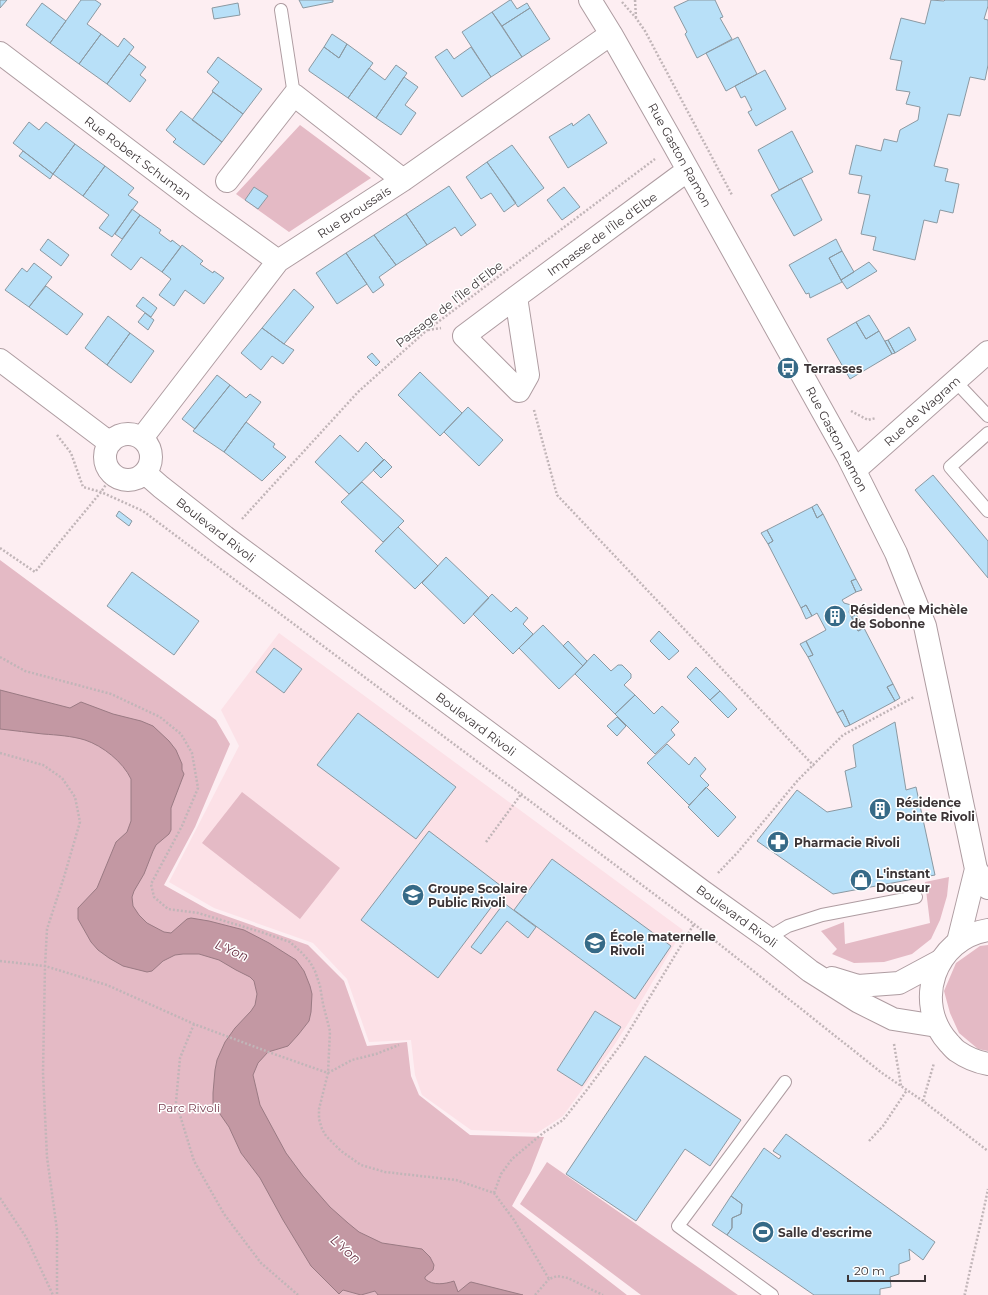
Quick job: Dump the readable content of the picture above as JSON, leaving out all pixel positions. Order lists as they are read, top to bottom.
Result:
{
  "streets": {
    "street": [
      "Rue Gaston Ramon",
      "Rue Robert Schuman",
      "Rue Broussais",
      "Impasse de l'Île d'Elbe",
      "Rue de Wagram",
      "Boulevard Rivoli"
    ],
    "path": ["Passage de l'Île d'Elbe"]
  },
  "crossings": [
    ["Rue Gaston Ramon", "Rue Broussais"],
    ["Rue Gaston Ramon", "Impasse de l'Île d'Elbe"],
    ["Rue Gaston Ramon", "Passage de l'Île d'Elbe"],
    ["Rue Gaston Ramon", "Rue de Wagram"],
    ["Rue Robert Schuman", "Rue Broussais"],
    ["Rue Broussais", "Boulevard Rivoli"],
    ["Passage de l'Île d'Elbe", "Boulevard Rivoli"]
  ],
  "water": ["L'Yon"],
  "parks": ["Parc Rivoli"],
  "places": {
    "bus stop": ["Terrasses"],
    "building": ["Résidence Michèle de Sobonne", "Résidence Pointe Rivoli"],
    "pharmacy": ["Pharmacie Rivoli"],
    "shop": ["L'instant Douceur"],
    "school or university": ["Groupe Scolaire Public Rivoli", "École maternelle Rivoli"],
    "sports": ["Salle d'escrime"]
  },
  "scale_bar": "20 m"
}
